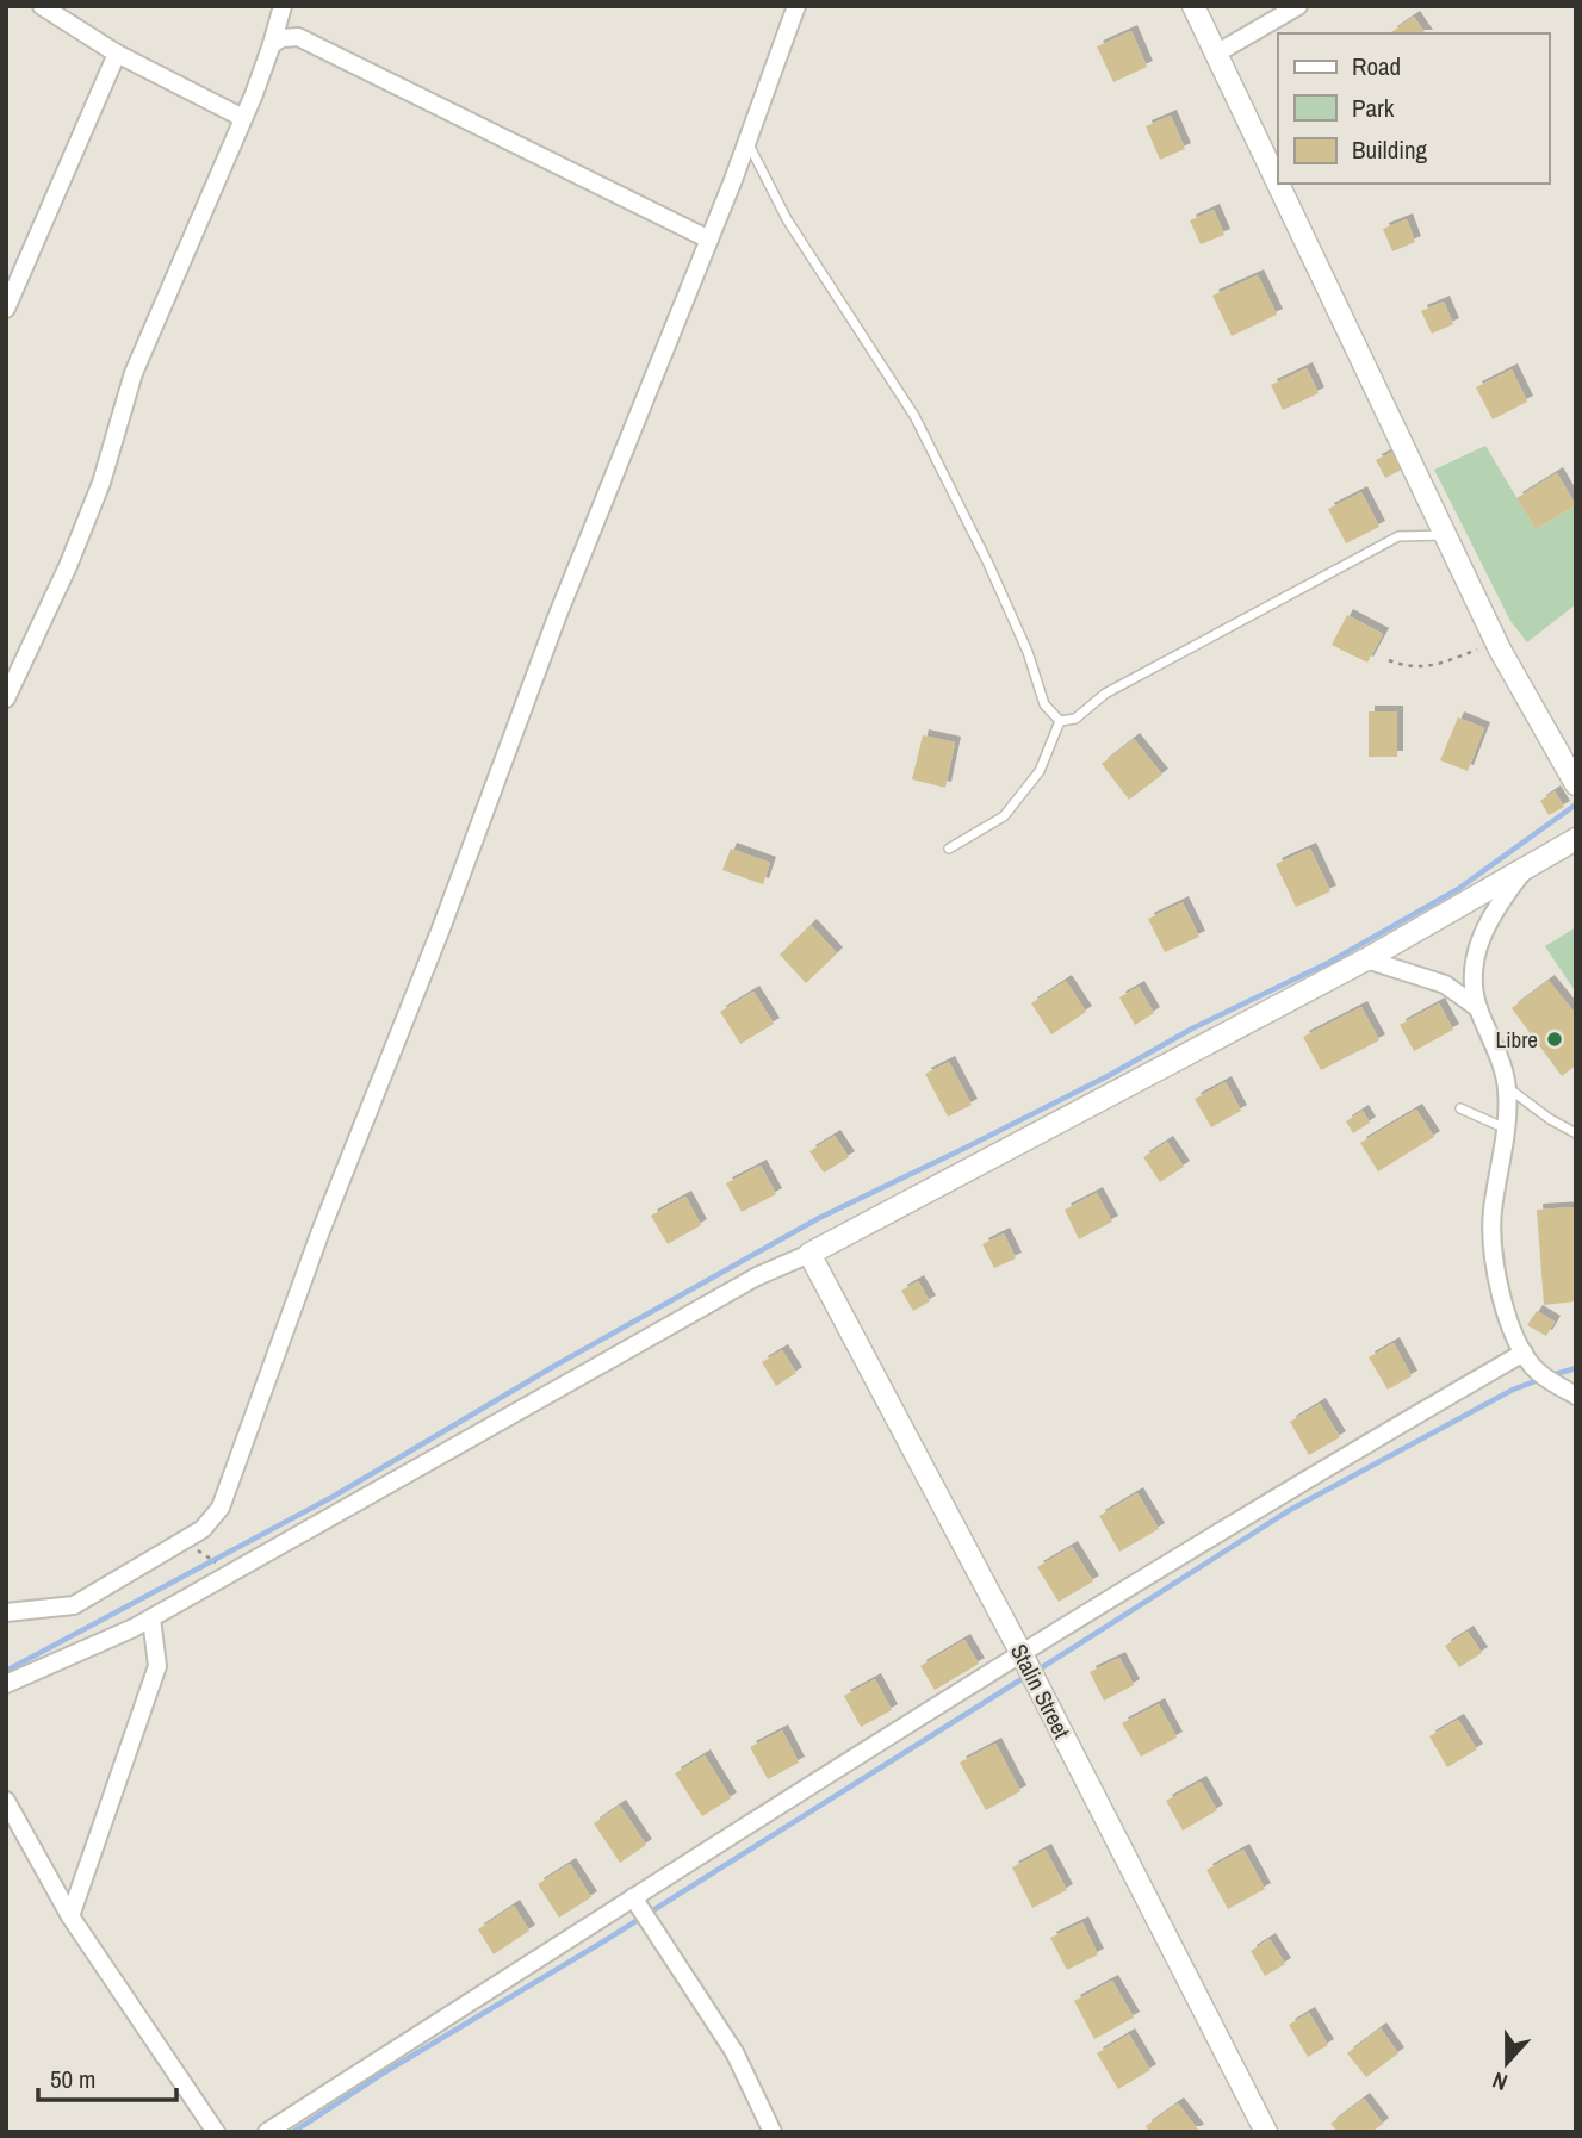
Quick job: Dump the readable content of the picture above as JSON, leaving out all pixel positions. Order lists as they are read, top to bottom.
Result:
{
  "streets": {
    "street": ["Stalin Street"]
  },
  "places": ["Libre"],
  "legend": ["Road", "Park", "Building"],
  "scale_bar": "50 m",
  "north": "bottom"
}
